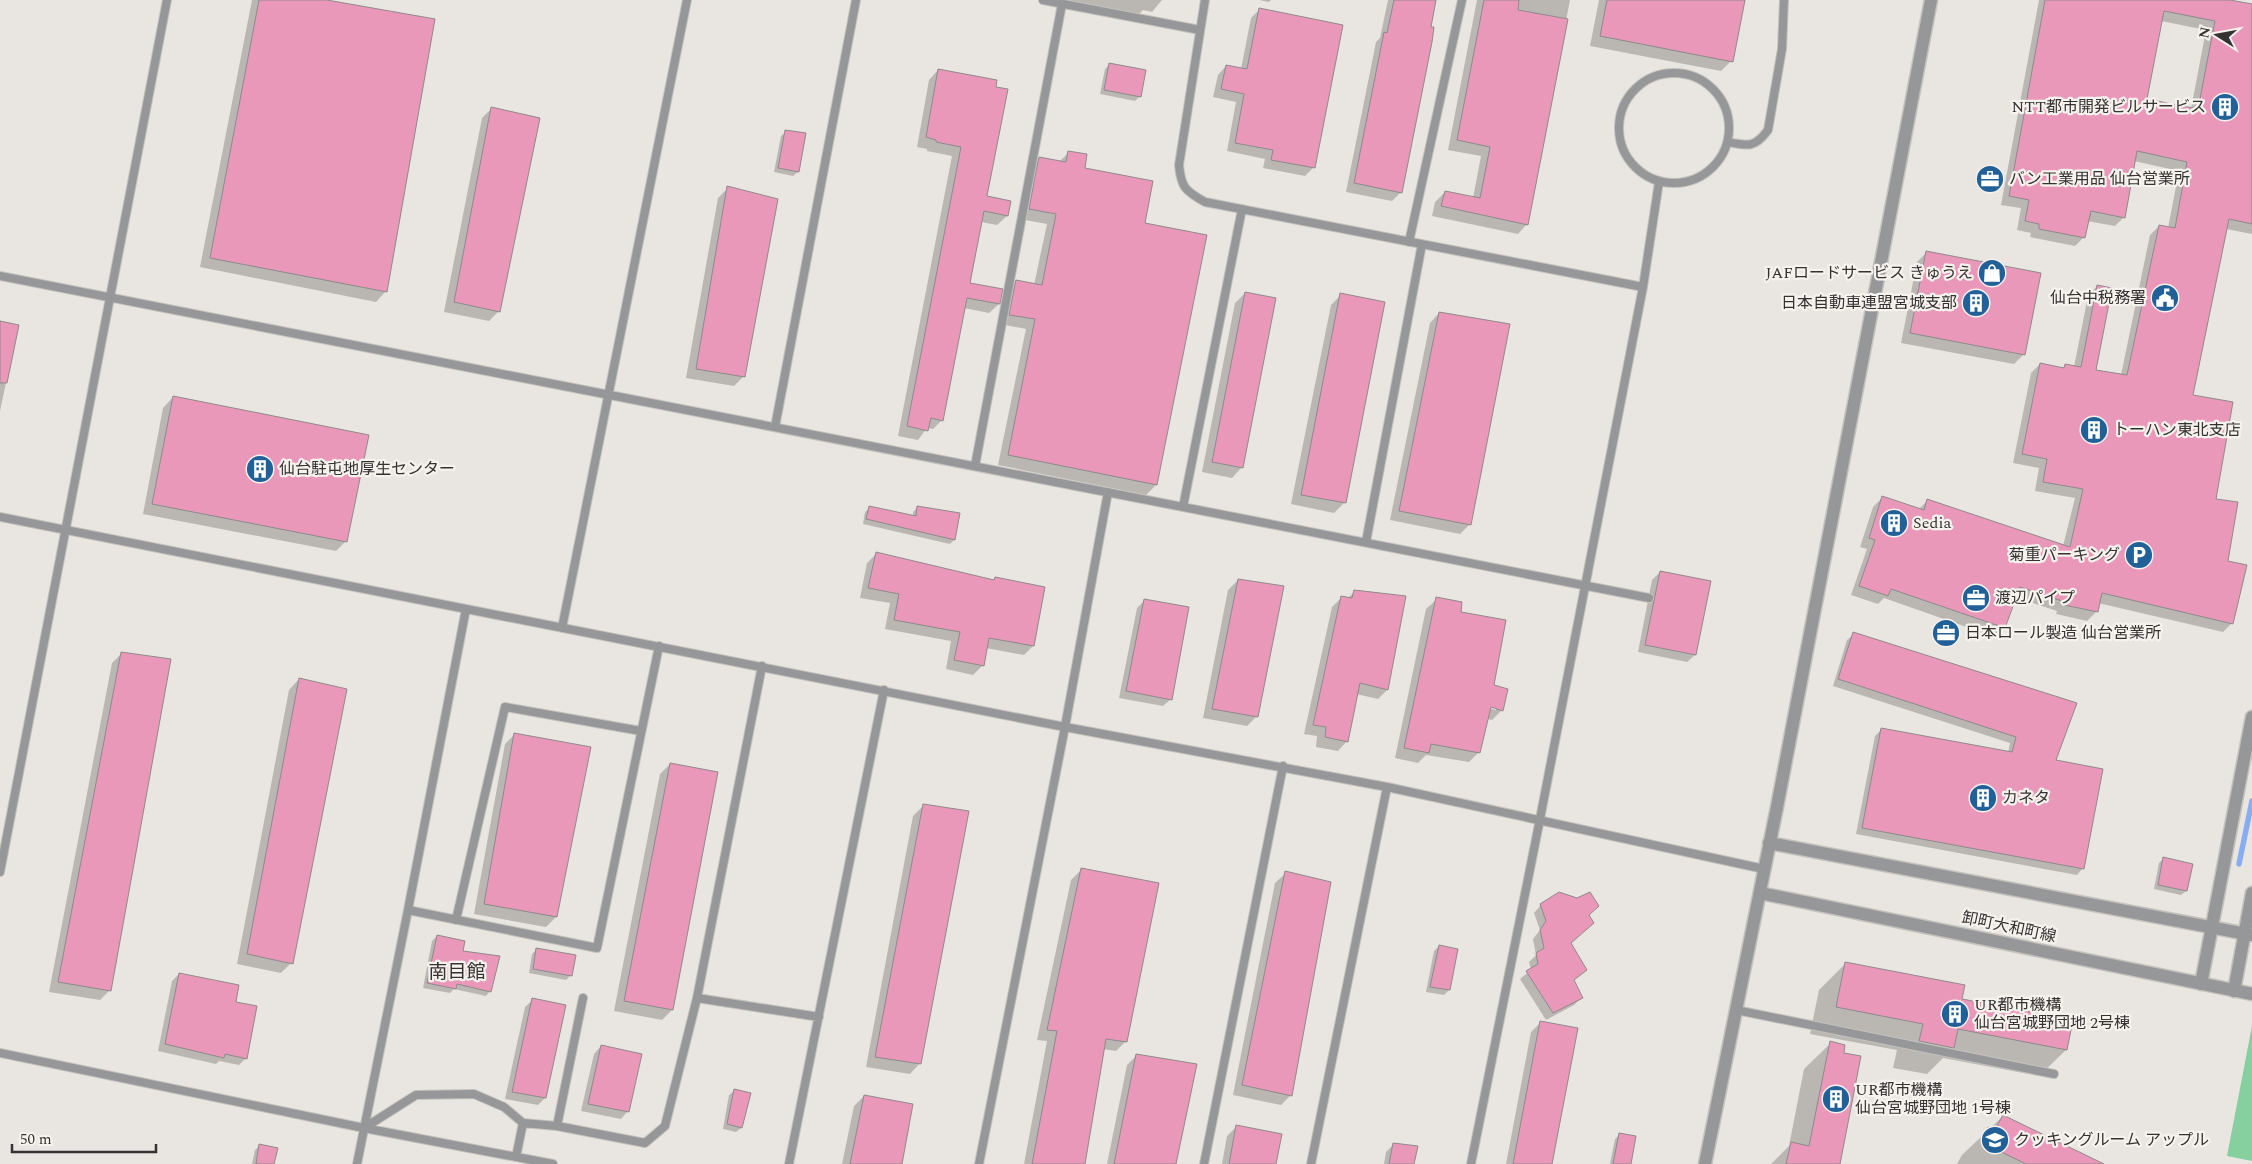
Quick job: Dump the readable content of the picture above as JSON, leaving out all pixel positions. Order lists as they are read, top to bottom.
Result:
{
  "streets": {
    "street": ["卸町大和町線"]
  },
  "districts": ["南目館"],
  "places": {
    "building": [
      "NTT都市開発ビルサービス",
      "日本自動車連盟宮城支部",
      "トーハン東北支店",
      "仙台駐屯地厚生センター",
      "Sedia",
      "カネタ",
      "UR都市機構 仙台宮城野団地 2号棟",
      "UR都市機構 仙台宮城野団地 1号棟"
    ],
    "office": ["バン工業用品 仙台営業所", "渡辺パイプ", "日本ロール製造 仙台営業所"],
    "shop": ["JAFロードサービス きゅうえ"],
    "public building": ["仙台中税務署"],
    "parking": ["菊重パーキング"],
    "school or university": ["クッキングルーム アップル"]
  },
  "scale_bar": "50 m",
  "north": "left"
}
